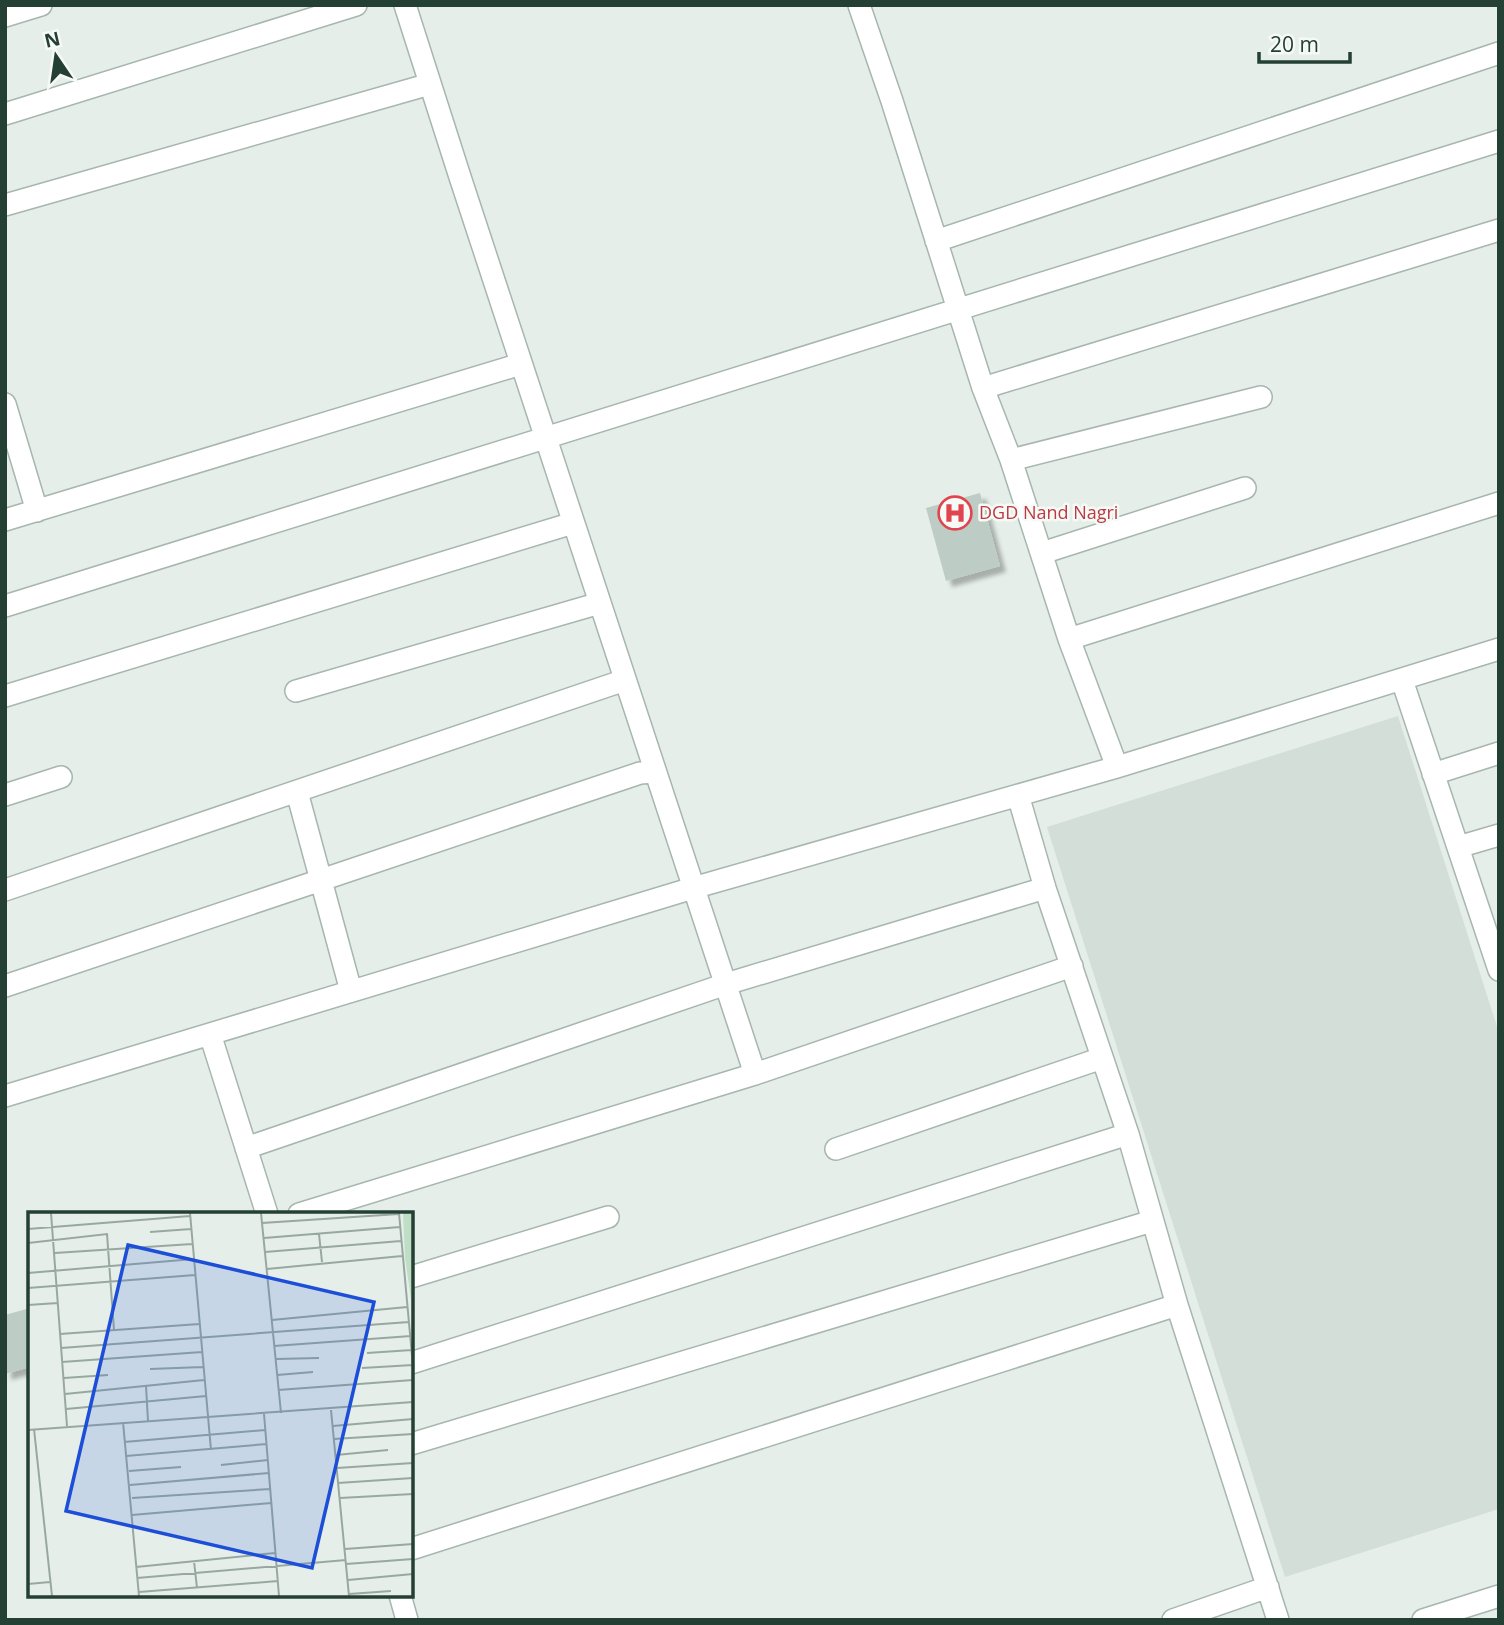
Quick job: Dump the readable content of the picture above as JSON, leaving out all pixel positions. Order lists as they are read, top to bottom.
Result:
{
  "places": {
    "hospital": ["DGD Nand Nagri"]
  },
  "scale_bar": "20 m",
  "north": "top"
}
